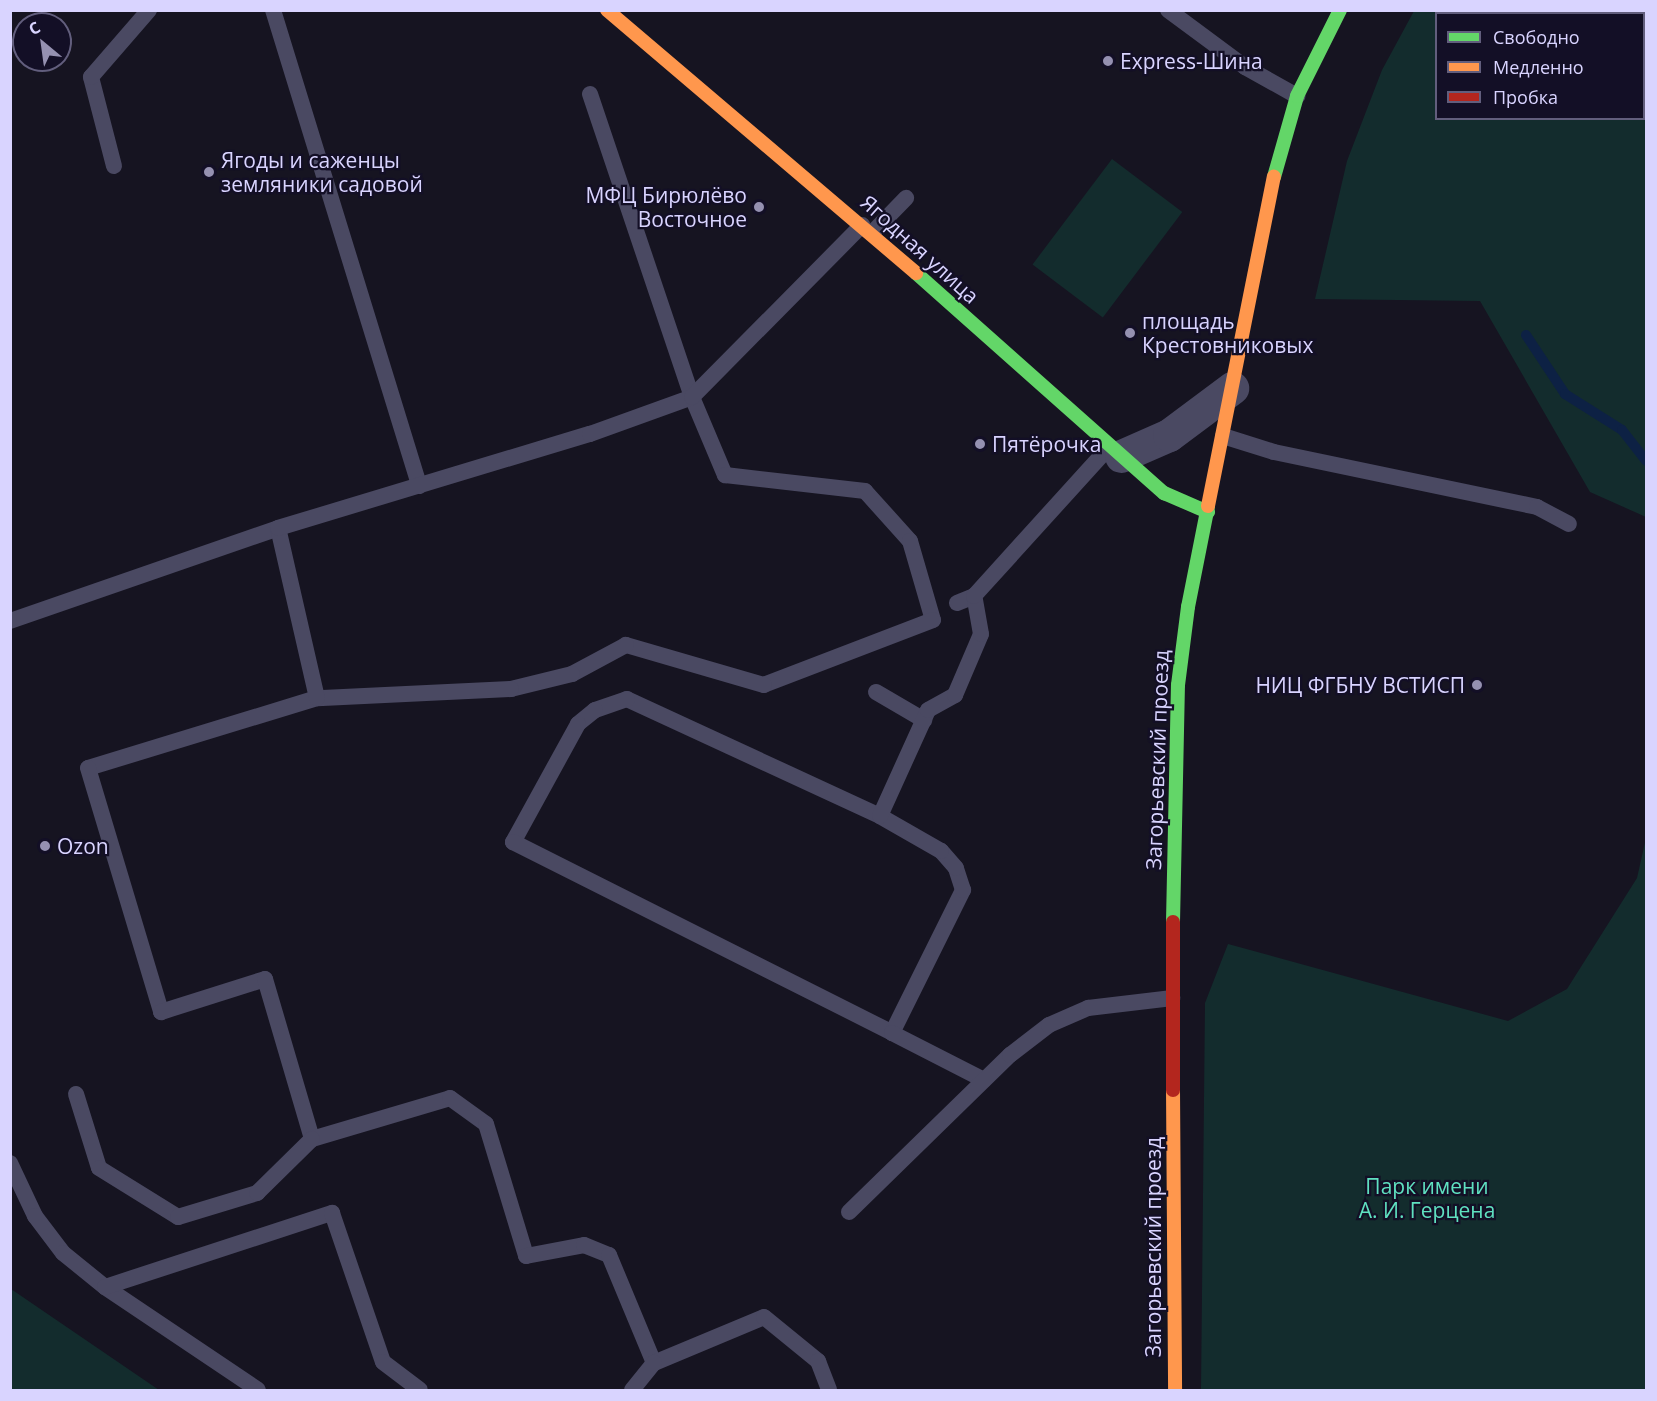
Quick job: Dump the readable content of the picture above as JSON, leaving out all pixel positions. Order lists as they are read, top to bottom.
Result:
{
  "streets": {
    "street": ["Ягодная улица", "Загорьевский проезд"]
  },
  "crossings": [
    ["Ягодная улица", "Загорьевский проезд"]
  ],
  "parks": ["Парк имени А. И. Герцена"],
  "places": [
    "Express-Шина",
    "Ягоды и саженцы земляники садовой",
    "МФЦ Бирюлёво Восточное",
    "площадь Крестовниковых",
    "Пятёрочка",
    "НИЦ ФГБНУ ВСТИСП",
    "Ozon"
  ],
  "legend": ["Свободно", "Медленно", "Пробка"],
  "north": "top left"
}
